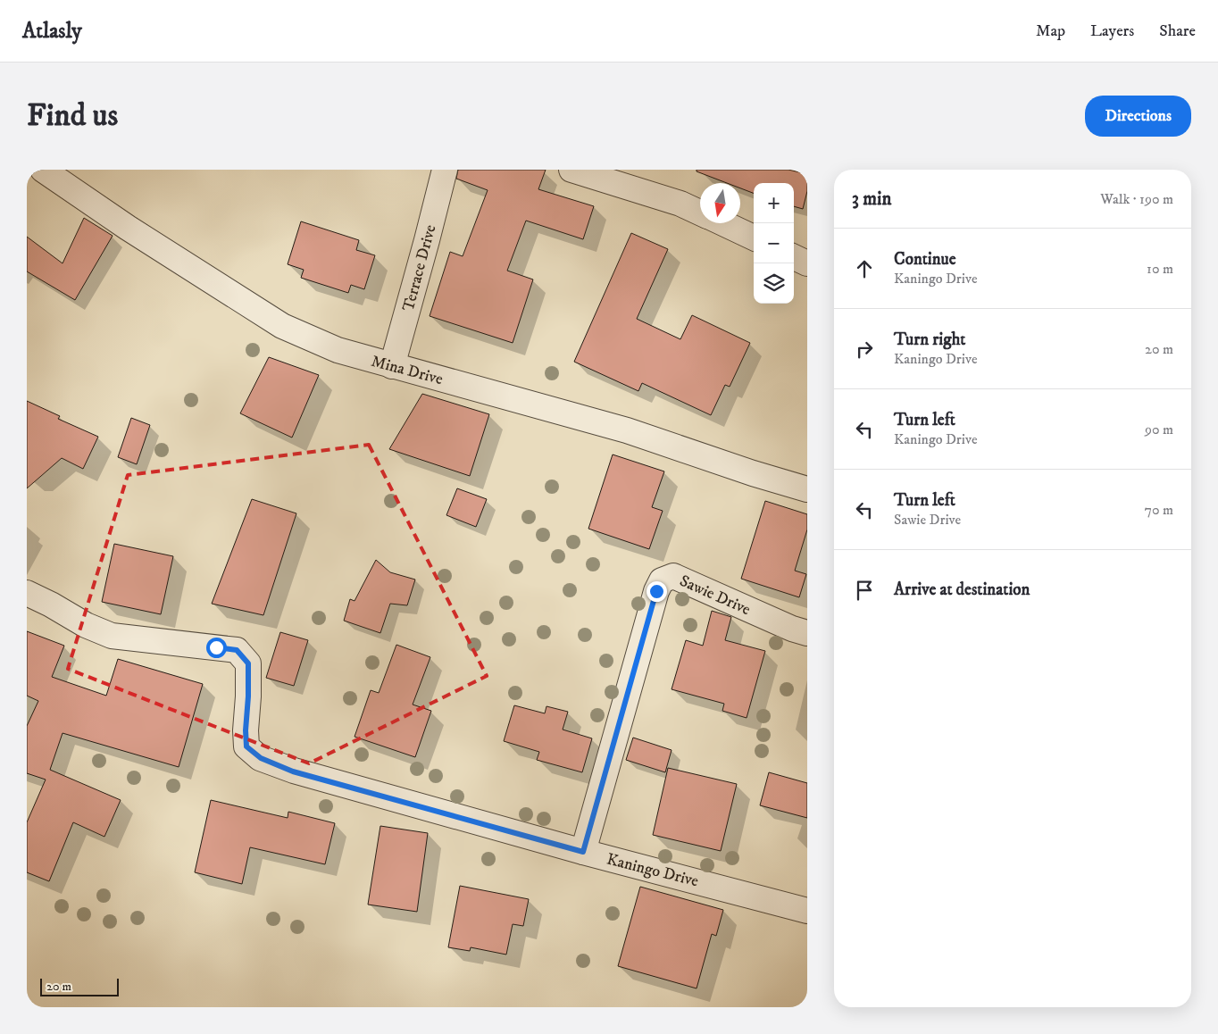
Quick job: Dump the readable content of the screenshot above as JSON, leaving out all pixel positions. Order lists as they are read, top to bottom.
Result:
{
  "streets": {
    "street": [
      "Terrace Drive",
      "Mina Drive",
      "Sawie Drive",
      "Kaningo Drive"
    ]
  },
  "crossings": [
    ["Terrace Drive", "Mina Drive"],
    ["Sawie Drive", "Kaningo Drive"]
  ],
  "scale_bar": "20 m",
  "north": "bottom",
  "page": {
    "header": "Atlasly",
    "nav": ["Map", "Layers", "Share"],
    "buttons": "Directions",
    "title": "Find us",
    "heading": ["3 min", "Walk · 190 m"],
    "map_buttons": ["+", "−"],
    "list": [
      ["Continue", "Kaningo Drive", "10 m"],
      ["Turn right", "Kaningo Drive", "20 m"],
      ["Turn left", "Kaningo Drive", "90 m"],
      ["Turn left", "Sawie Drive", "70 m"],
      "Arrive at destination"
    ],
    "scale": "20 m"
  }
}
